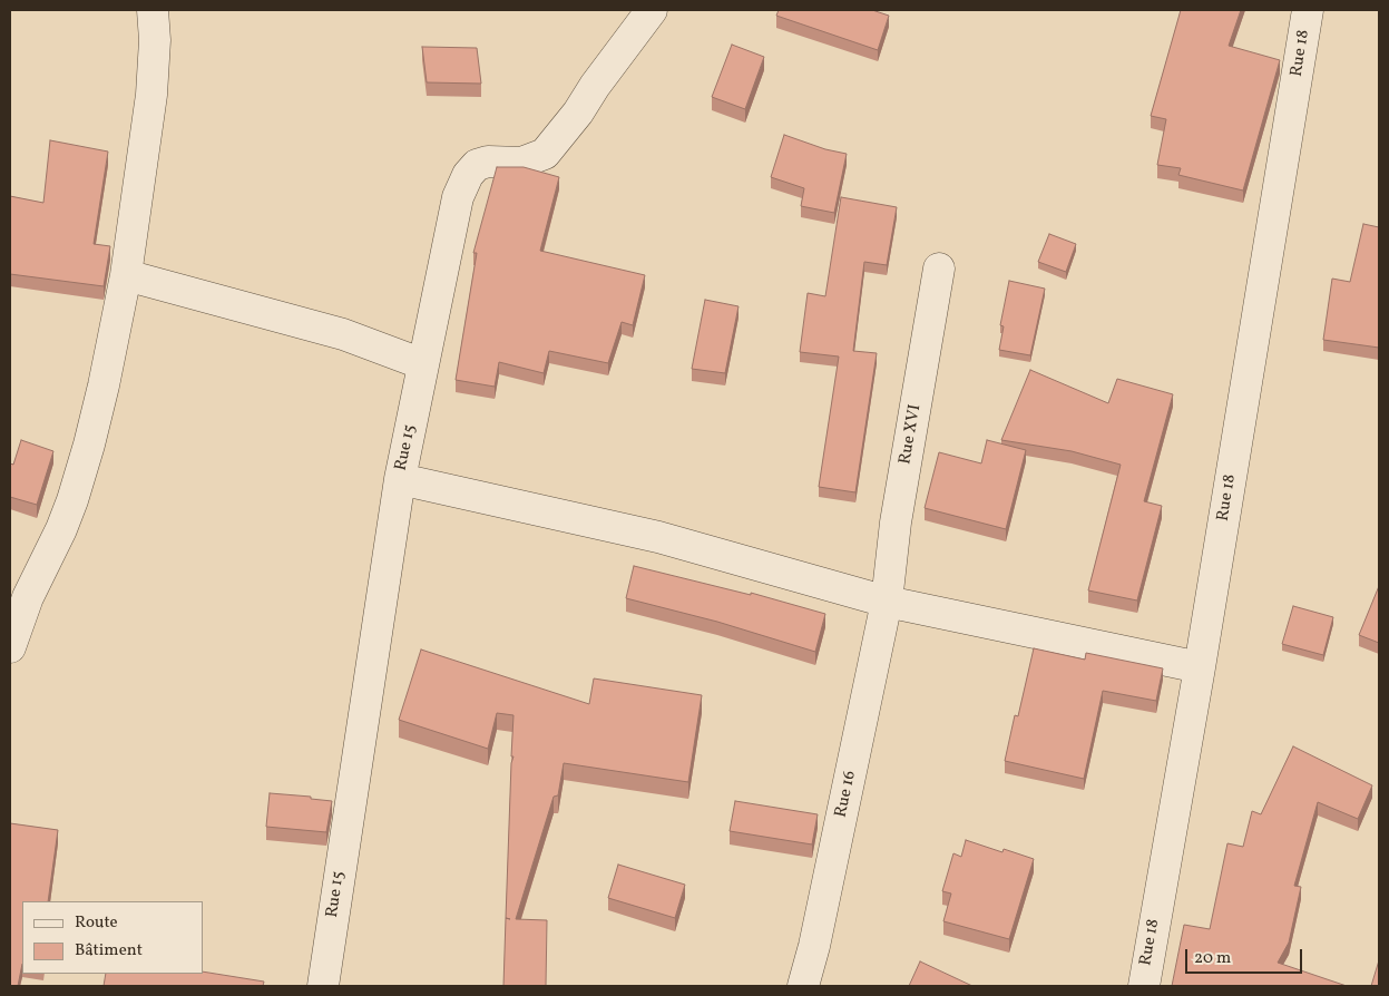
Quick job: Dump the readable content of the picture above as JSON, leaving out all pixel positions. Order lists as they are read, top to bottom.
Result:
{
  "streets": {
    "street": [
      "Rue 18",
      "Rue XVI",
      "Rue 15",
      "Rue 16"
    ]
  },
  "crossings": [
    ["Rue XVI", "Rue 16"]
  ],
  "legend": ["Route", "Bâtiment"],
  "scale_bar": "20 m"
}
